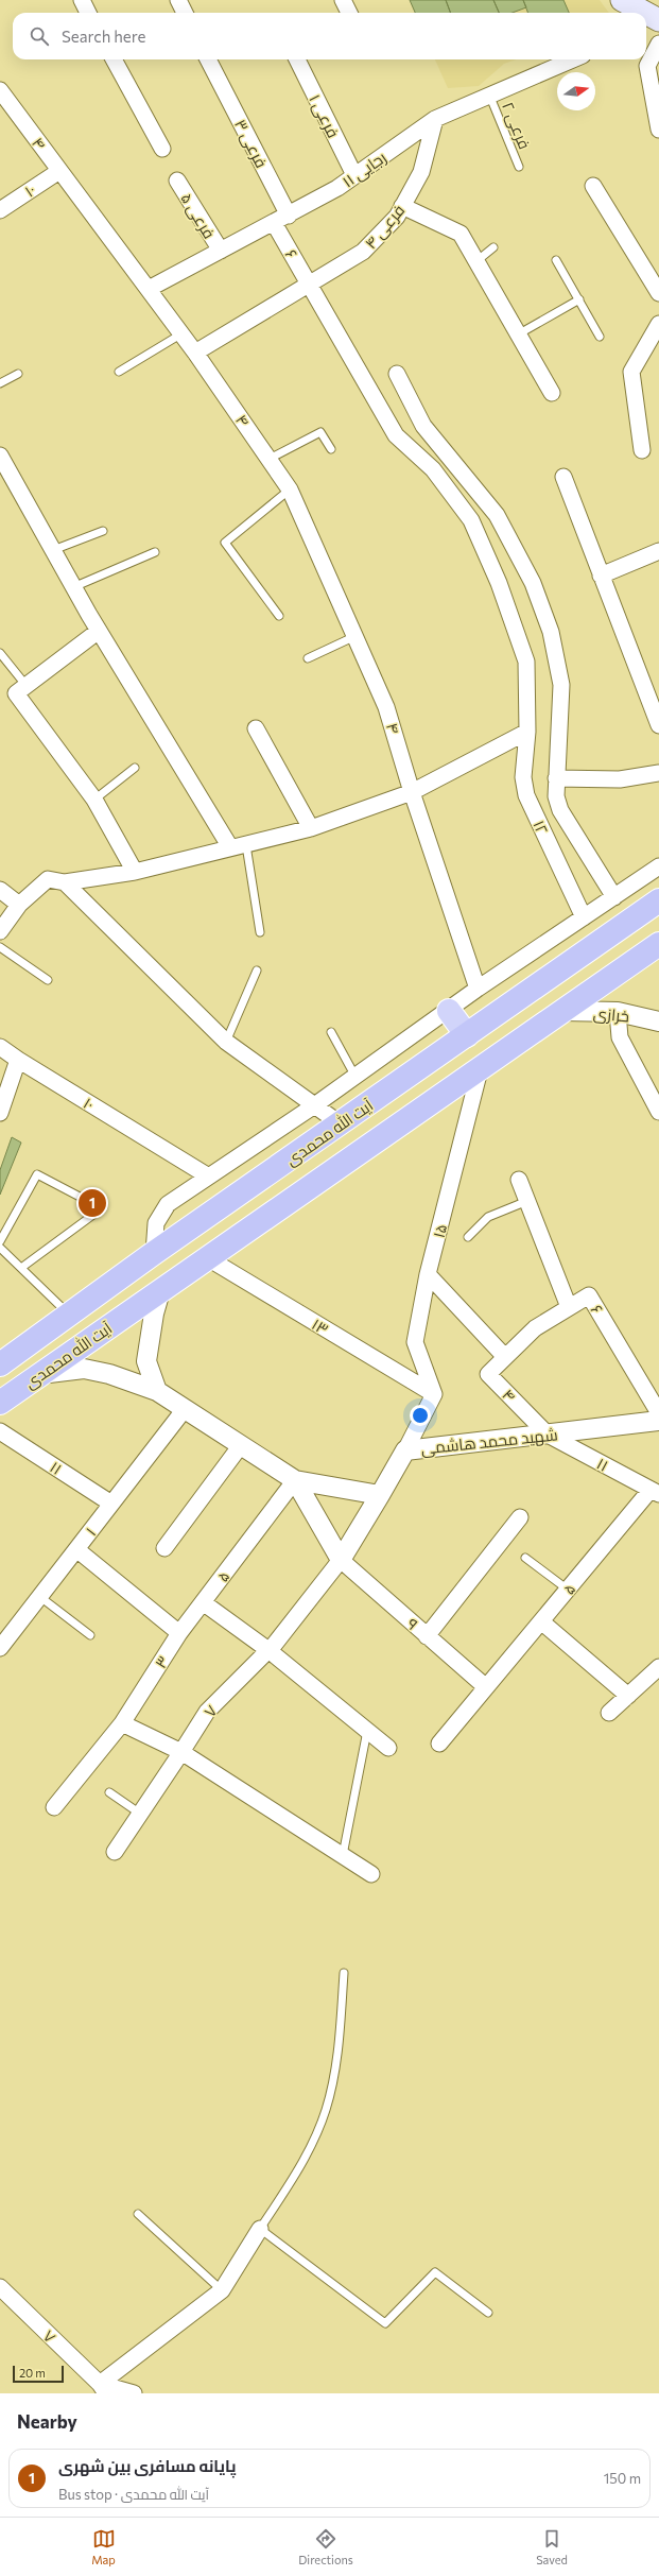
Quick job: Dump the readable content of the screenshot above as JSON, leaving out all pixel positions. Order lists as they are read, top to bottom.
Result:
{
  "streets": {
    "highway": ["آیت الله محمدی"],
    "street": [
      "فرعی ۱",
      "۴",
      "فرعی ۳",
      "رجایی ۱۱",
      "۱۰",
      "فرعی ۵",
      "فرعی ۴",
      "۶",
      "۱۲",
      "خرازی",
      "۱۵",
      "۱۳",
      "شهید محمد هاشمی",
      "۱۱",
      "۱",
      "۵",
      "۹",
      "۳",
      "۷"
    ],
    "lane": ["فرعی ۲"]
  },
  "crossings": [
    ["فرعی ۱", "رجایی ۱۱"],
    ["فرعی ۲", "رجایی ۱۱"],
    ["۴", "رجایی ۱۱"],
    ["۴", "۱۰"],
    ["۴", "فرعی ۴"],
    ["۴", "۶"],
    ["۴", "شهید محمد هاشمی"],
    ["۴", "۱۱"],
    ["فرعی ۳", "رجایی ۱۱"],
    ["رجایی ۱۱", "فرعی ۵"],
    ["رجایی ۱۱", "فرعی ۴"],
    ["رجایی ۱۱", "۶"],
    ["فرعی ۴", "۶"],
    ["۶", "۱۲"],
    ["خرازی", "آیت الله محمدی"],
    ["آیت الله محمدی", "۱۵"],
    ["آیت الله محمدی", "۱۳"],
    ["۱۵", "۱۳"],
    ["شهید محمد هاشمی", "۱۱"],
    ["شهید محمد هاشمی", "۷"],
    ["۱۱", "۱"],
    ["۱۱", "۵"],
    ["۱", "۳"],
    ["۵", "۹"],
    ["۵", "۳"],
    ["۹", "۷"]
  ],
  "scale_bar": "20 m",
  "north": "right",
  "page": {
    "search": "Search here",
    "pins": "1",
    "scale": "20 m",
    "heading": "Nearby",
    "list": [
      {
        "mark": "1",
        "name": "پایانه مسافری بین شهری",
        "note": "Bus stop · آیت الله محمدی",
        "value": "150 m"
      }
    ],
    "nav": ["Map", "Directions", "Saved"]
  }
}
